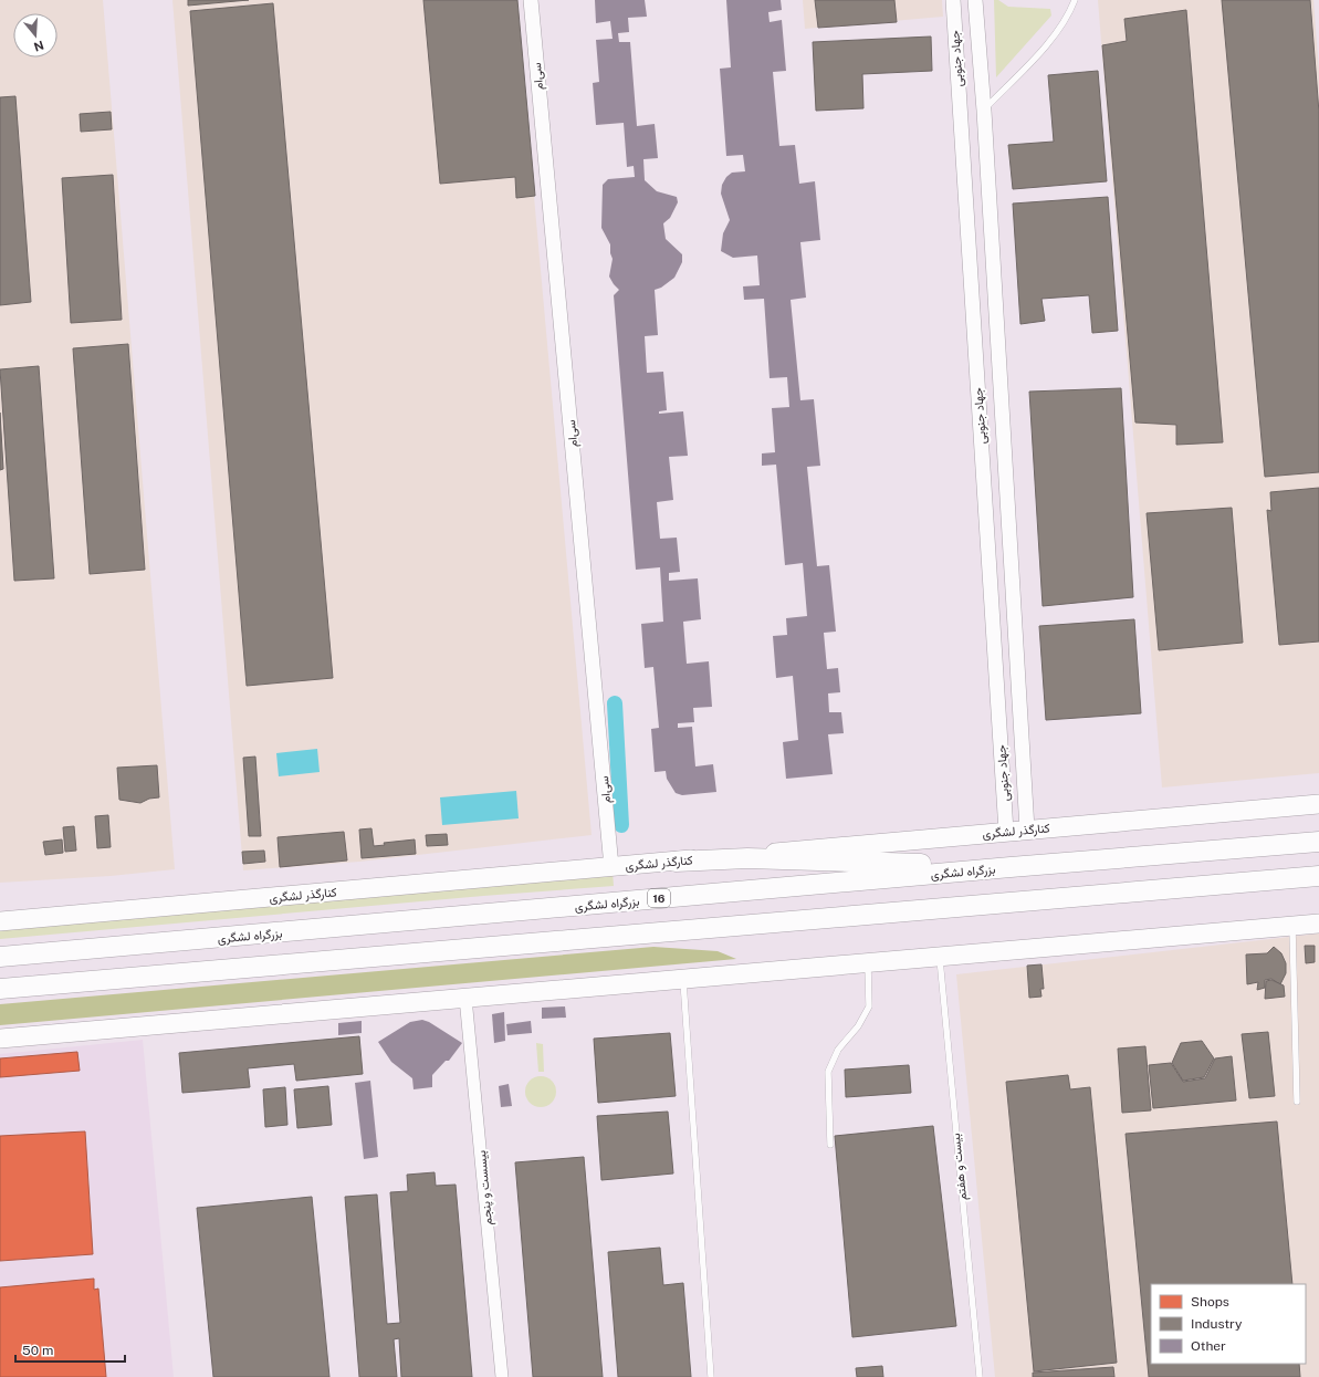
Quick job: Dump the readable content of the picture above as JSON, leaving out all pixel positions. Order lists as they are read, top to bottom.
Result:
{
  "streets": {
    "highway": ["بزرگراه لشگری", "16"],
    "main road": ["کنارگذر لشگری"],
    "street": ["جهاد جنوبی", "سی‌ام", "بیسست و پنجم"],
    "lane": ["بیست و هفتم"]
  },
  "crossings": [
    ["جهاد جنوبی", "کنارگذر لشگری"],
    ["سی‌ام", "کنارگذر لشگری"]
  ],
  "legend": ["Shops", "Industry", "Other"],
  "scale_bar": "50 m",
  "north": "bottom"
}
